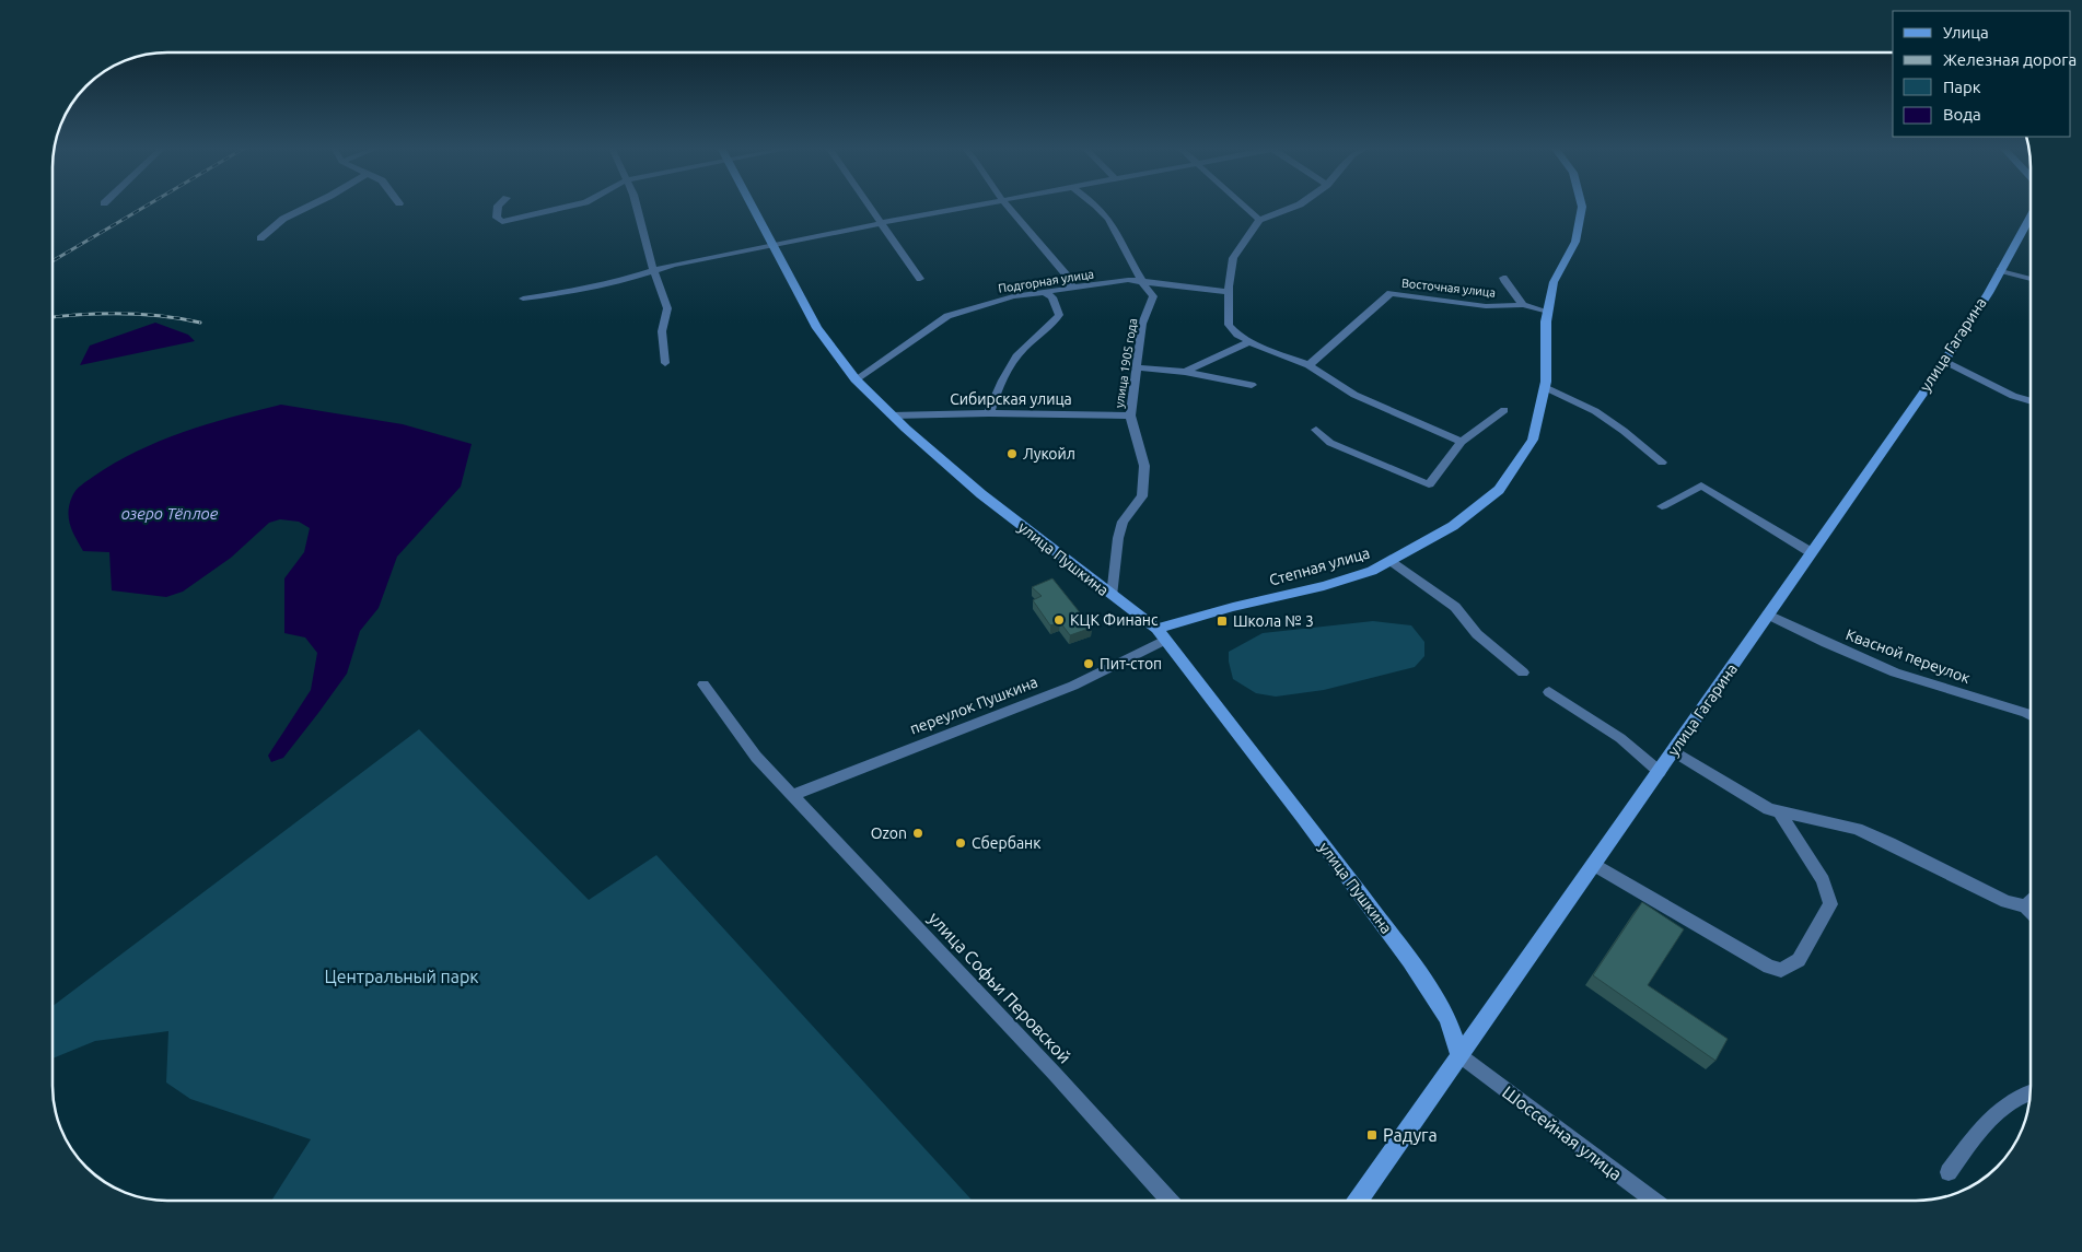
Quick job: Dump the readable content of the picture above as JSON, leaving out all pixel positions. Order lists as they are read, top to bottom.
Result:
{
  "streets": {
    "street": [
      "Подгорная улица",
      "Восточная улица",
      "улица Гагарина",
      "улица 1905 года",
      "Сибирская улица",
      "улица Пушкина",
      "Степная улица",
      "Квасной переулок",
      "переулок Пушкина",
      "улица Софьи Перовской",
      "Шоссейная улица"
    ]
  },
  "crossings": [
    ["Подгорная улица", "улица 1905 года"],
    ["Подгорная улица", "улица Пушкина"],
    ["Восточная улица", "Степная улица"],
    ["улица Гагарина", "улица Пушкина"],
    ["улица Гагарина", "Квасной переулок"],
    ["улица Гагарина", "Шоссейная улица"],
    ["улица 1905 года", "Сибирская улица"],
    ["улица 1905 года", "улица Пушкина"],
    ["Сибирская улица", "улица Пушкина"],
    ["улица Пушкина", "Степная улица"],
    ["улица Пушкина", "переулок Пушкина"],
    ["улица Пушкина", "Шоссейная улица"],
    ["Степная улица", "переулок Пушкина"],
    ["переулок Пушкина", "улица Софьи Перовской"]
  ],
  "water": ["озеро Тёплое"],
  "parks": ["Центральный парк"],
  "places": {
    "other": [
      "Лукойл",
      "КЦК Финанс",
      "Пит-стоп",
      "Ozon",
      "Сбербанк"
    ],
    "transit": ["Школа № 3", "Радуга"]
  },
  "legend": [
    "Улица",
    "Железная дорога",
    "Парк",
    "Вода"
  ]
}
